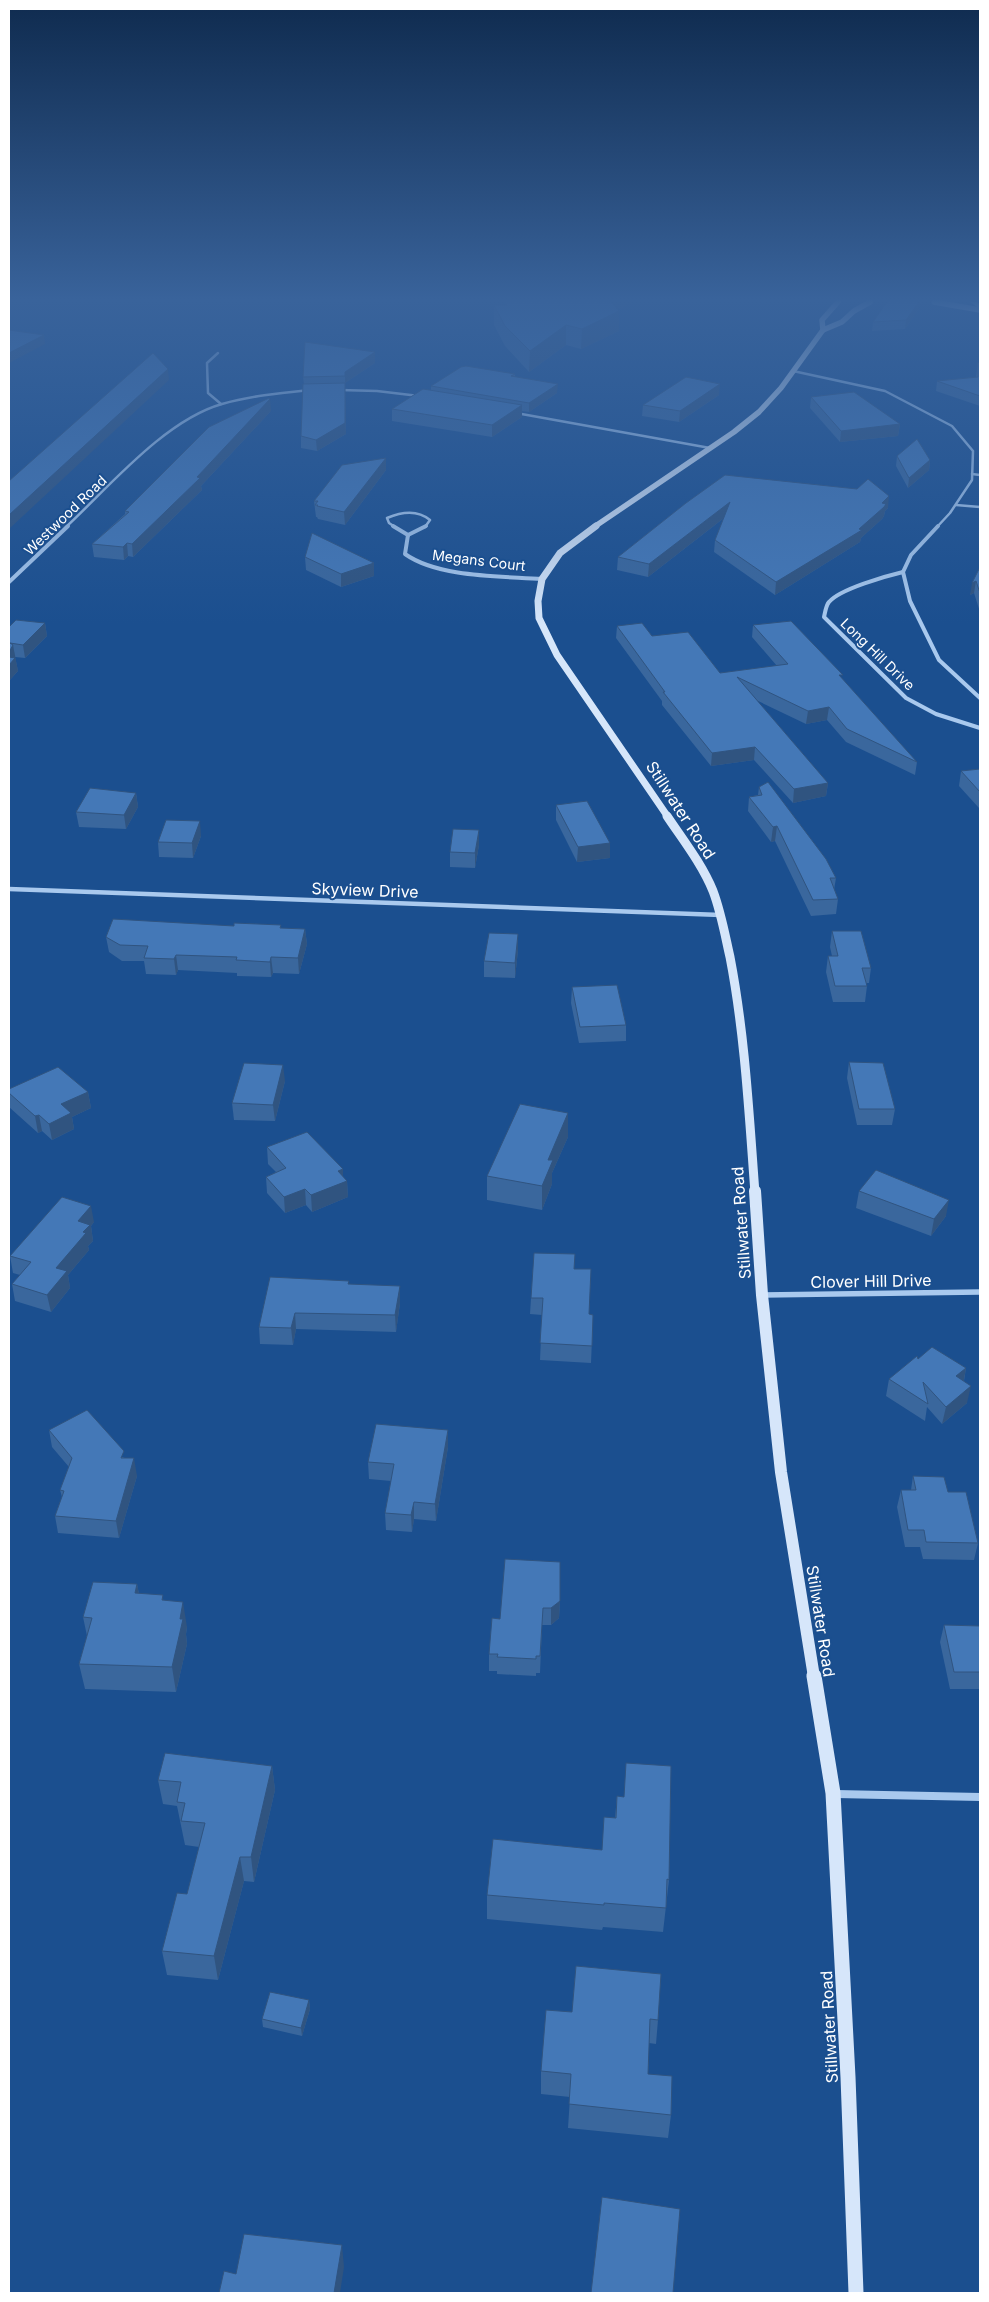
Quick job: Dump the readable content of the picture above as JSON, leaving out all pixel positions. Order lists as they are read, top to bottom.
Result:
{
  "streets": {
    "main road": ["Stillwater Road"],
    "street": [
      "Westwood Road",
      "Megans Court",
      "Long Hill Drive",
      "Skyview Drive",
      "Clover Hill Drive"
    ]
  },
  "crossings": [
    ["Megans Court", "Stillwater Road"],
    ["Stillwater Road", "Skyview Drive"],
    ["Stillwater Road", "Clover Hill Drive"]
  ]
}
